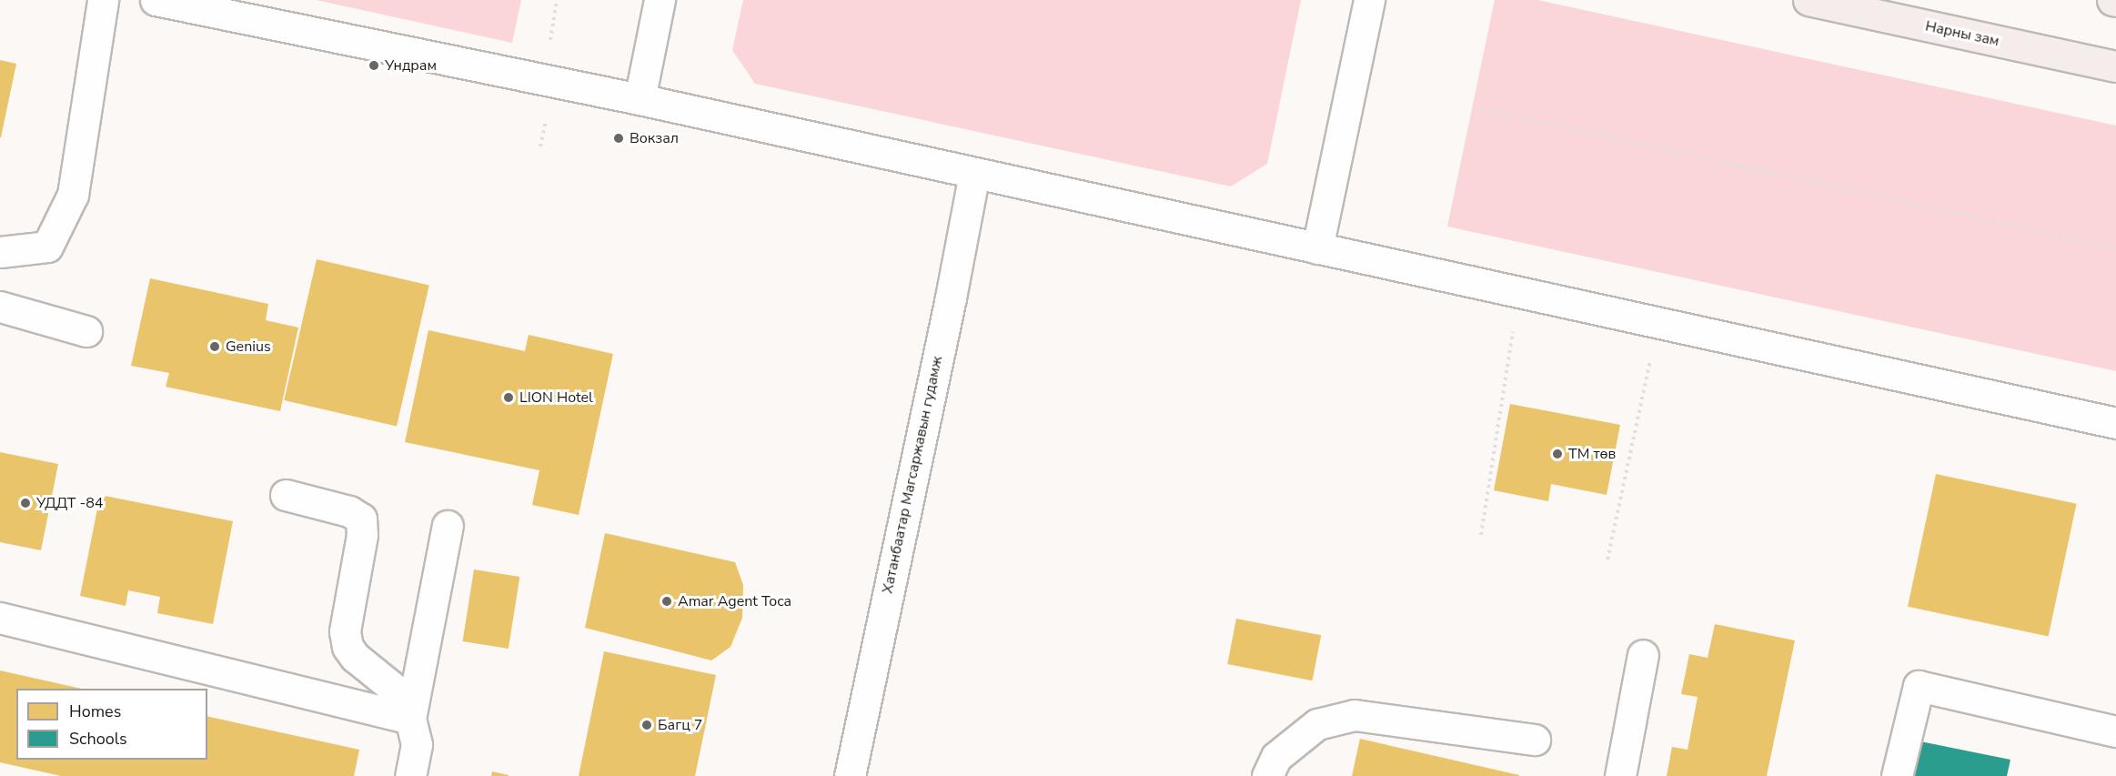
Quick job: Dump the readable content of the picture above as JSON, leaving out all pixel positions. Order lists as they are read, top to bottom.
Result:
{
  "streets": {
    "main road": ["Нарны зам"],
    "street": ["Хатанбаатар Магсаржавын гудамж"]
  },
  "places": [
    "Ундрам",
    "Вокзал",
    "Genius",
    "LION Hotel",
    "TM төв",
    "УДДТ -84",
    "Amar Agent Toca",
    "Багц 7"
  ],
  "legend": ["Homes", "Schools"]
}
